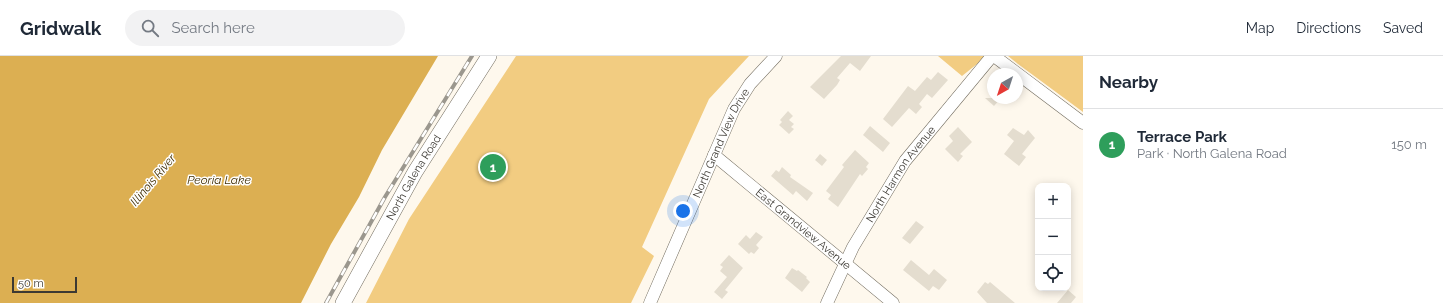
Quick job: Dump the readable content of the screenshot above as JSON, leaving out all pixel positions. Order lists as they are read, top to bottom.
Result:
{
  "streets": {
    "main road": ["North Galena Road"],
    "street": ["North Grand View Drive", "North Harmon Avenue", "East Grandview Avenue"]
  },
  "crossings": [
    ["North Grand View Drive", "East Grandview Avenue"],
    ["North Harmon Avenue", "East Grandview Avenue"]
  ],
  "water": ["Illinois River", "Peoria Lake"],
  "scale_bar": "50 m",
  "north": "bottom left",
  "page": {
    "header": "Gridwalk",
    "search": "Search here",
    "nav": ["Map", "Directions", "Saved"],
    "heading": "Nearby",
    "list": [
      {
        "mark": "1",
        "name": "Terrace Park",
        "note": "Park · North Galena Road",
        "value": "150 m"
      }
    ],
    "pins": "1",
    "map_buttons": ["+", "−"],
    "scale": "50 m"
  }
}
